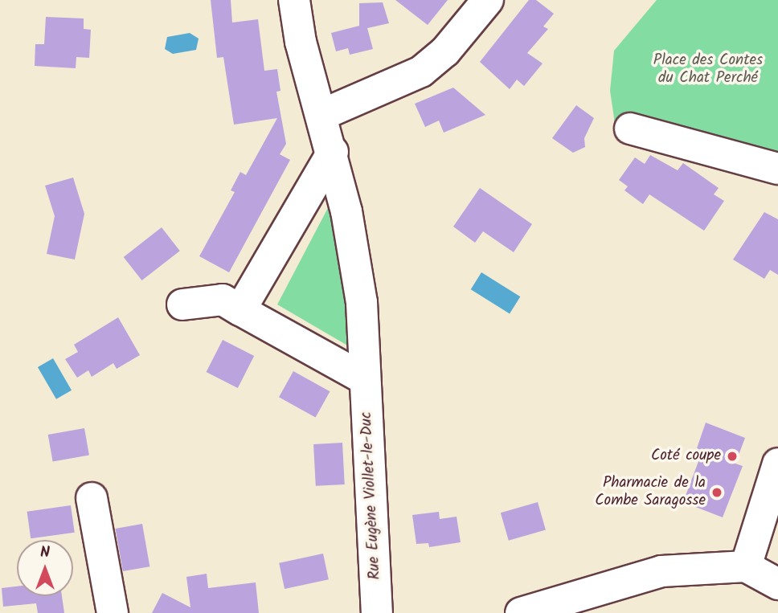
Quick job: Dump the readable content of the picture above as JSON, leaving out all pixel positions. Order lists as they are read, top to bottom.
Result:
{
  "streets": {
    "street": ["Rue Eugène Viollet-le-Duc"]
  },
  "parks": ["Place des Contes du Chat Perché"],
  "places": ["Coté coupe", "Pharmacie de la Combe Saragosse"],
  "north": "top"
}
